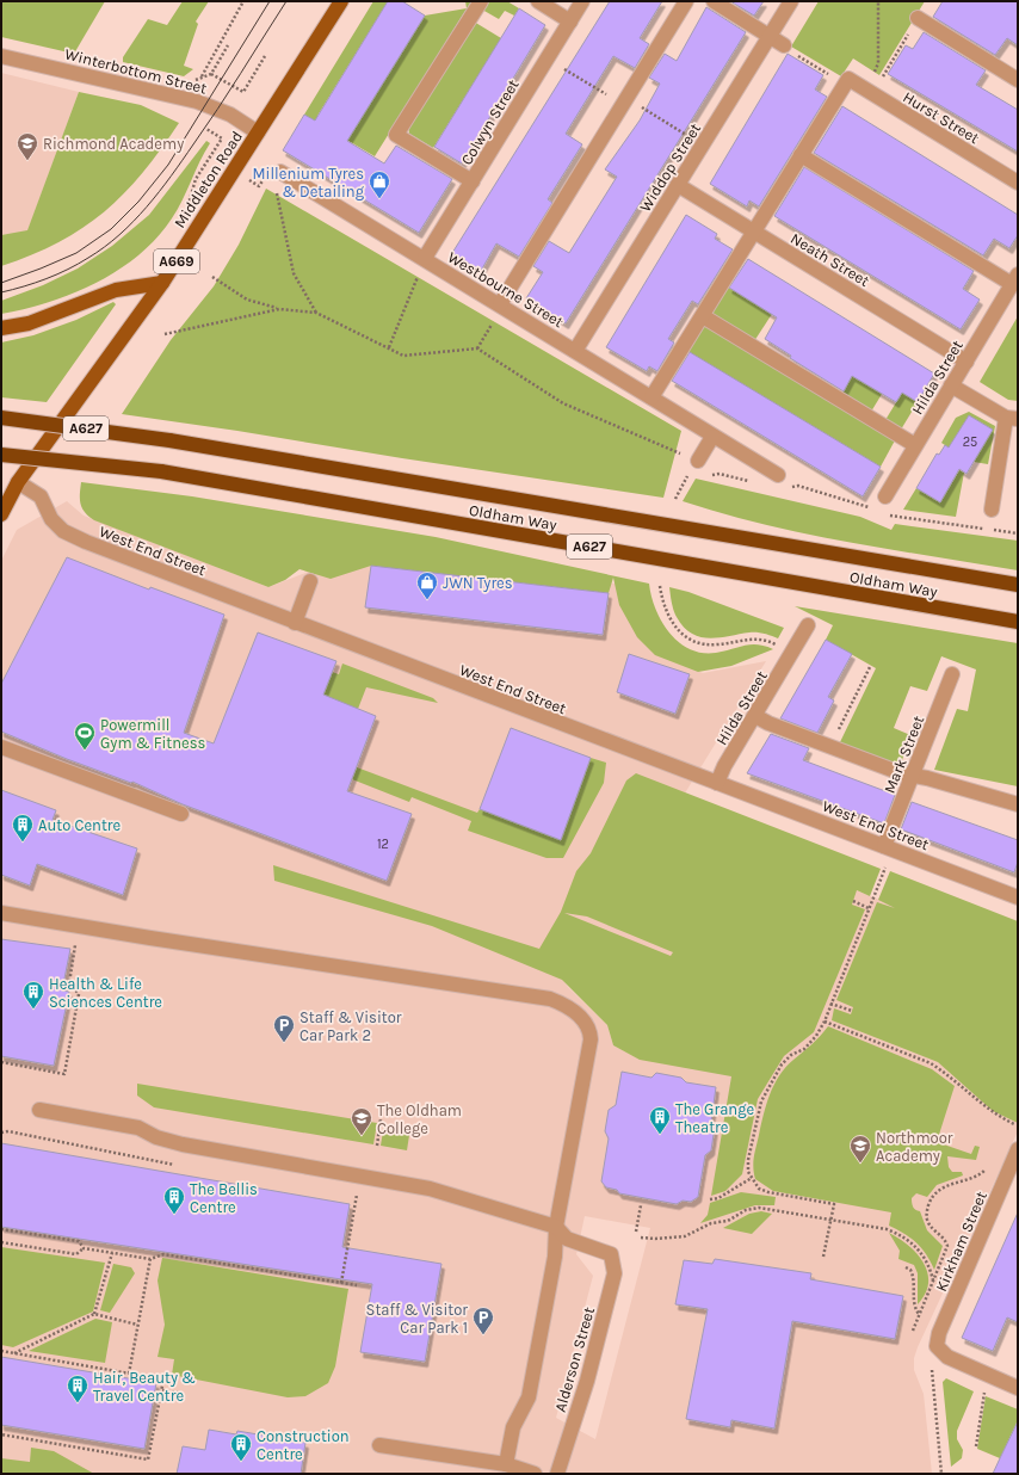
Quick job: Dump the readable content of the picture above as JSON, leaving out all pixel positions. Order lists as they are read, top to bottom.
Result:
{
  "streets": {
    "highway": ["A627", "Oldham Way"],
    "main road": ["Middleton Road", "A669"],
    "street": [
      "Winterbottom Street",
      "Hurst Street",
      "Colwyn Street",
      "Widdop Street",
      "Neath Street",
      "Westbourne Street",
      "Hilda Street",
      "West End Street",
      "Mark Street",
      "Kirkham Street",
      "Alderson Street"
    ]
  },
  "crossings": [
    ["Winterbottom Street", "Middleton Road"],
    ["Colwyn Street", "Westbourne Street"],
    ["Widdop Street", "Neath Street"],
    ["Widdop Street", "Westbourne Street"],
    ["Middleton Road", "A669"],
    ["Middleton Road", "West End Street"],
    ["Neath Street", "Hilda Street"],
    ["A669", "West End Street"],
    ["Hilda Street", "West End Street"],
    ["West End Street", "Mark Street"]
  ],
  "places": {
    "school or university": ["Richmond Academy", "The Oldham College", "Northmoor Academy"],
    "shop": ["Millenium Tyres & Detailing", "JWN Tyres"],
    "sports": ["Powermill Gym & Fitness"],
    "building": [
      "Auto Centre",
      "Health & Life Sciences Centre",
      "The Grange Theatre",
      "The Bellis Centre",
      "Hair, Beauty & Travel Centre",
      "Construction Centre"
    ],
    "parking": ["Staff & Visitor Car Park 2", "Staff & Visitor Car Park 1"]
  },
  "house_numbers": ["25", "12"]
}
